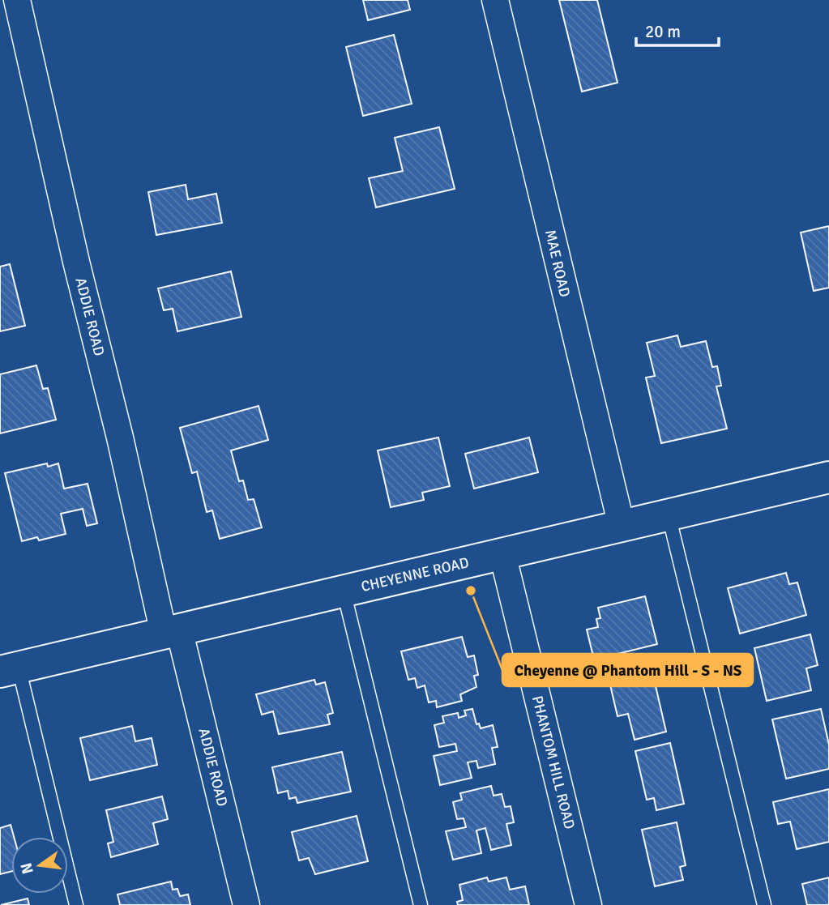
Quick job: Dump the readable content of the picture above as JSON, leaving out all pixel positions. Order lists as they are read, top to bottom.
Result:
{
  "streets": {
    "street": [
      "MAE ROAD",
      "ADDIE ROAD",
      "CHEYENNE ROAD",
      "PHANTOM HILL ROAD"
    ]
  },
  "crossings": [
    ["MAE ROAD", "CHEYENNE ROAD"],
    ["ADDIE ROAD", "CHEYENNE ROAD"],
    ["CHEYENNE ROAD", "PHANTOM HILL ROAD"]
  ],
  "places": ["Cheyenne @ Phantom Hill - S - NS"],
  "scale_bar": "20 m",
  "north": "left"
}
